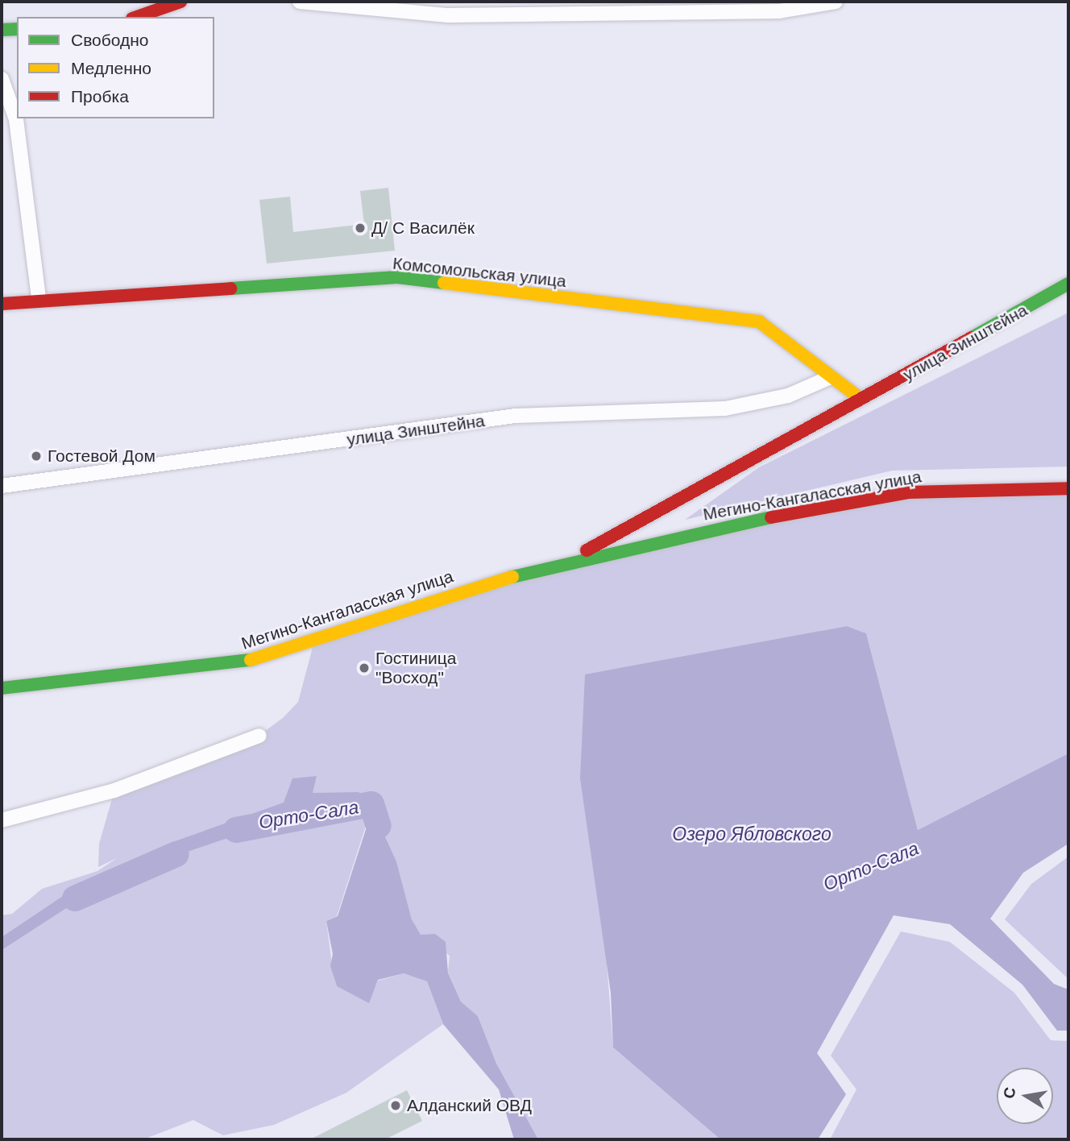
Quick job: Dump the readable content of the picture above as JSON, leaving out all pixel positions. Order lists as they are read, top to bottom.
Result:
{
  "streets": {
    "main road": ["Комсомольская улица", "улица Зинштейна", "Мегино-Кангаласская улица"]
  },
  "crossings": [
    ["Комсомольская улица", "улица Зинштейна"],
    ["Комсомольская улица", "Мегино-Кангаласская улица"],
    ["улица Зинштейна", "Мегино-Кангаласская улица"]
  ],
  "water": ["Орто-Сала", "Озеро Ябловского"],
  "places": [
    "Д/ С Василёк",
    "Гостевой Дом",
    "Гостиница \"Восход\"",
    "Алданский ОВД"
  ],
  "legend": ["Свободно", "Медленно", "Пробка"],
  "north": "left"
}
